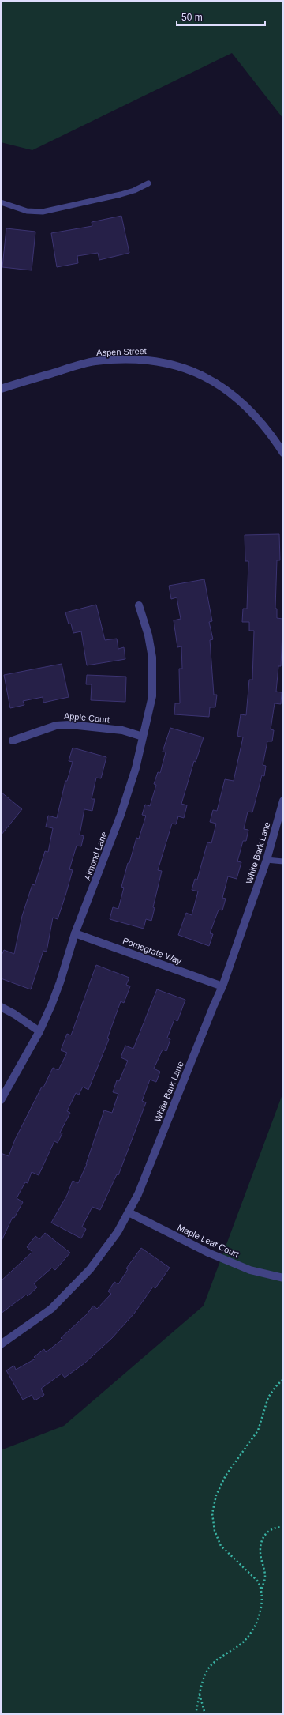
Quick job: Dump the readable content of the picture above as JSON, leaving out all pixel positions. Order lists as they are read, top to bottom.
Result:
{
  "streets": {
    "street": [
      "Aspen Street",
      "Apple Court",
      "White Bark Lane",
      "Almond Lane",
      "Pomegrate Way",
      "Maple Leaf Court"
    ]
  },
  "crossings": [
    ["Apple Court", "Almond Lane"],
    ["White Bark Lane", "Pomegrate Way"],
    ["White Bark Lane", "Maple Leaf Court"],
    ["Almond Lane", "Pomegrate Way"]
  ],
  "scale_bar": "50 m"
}
